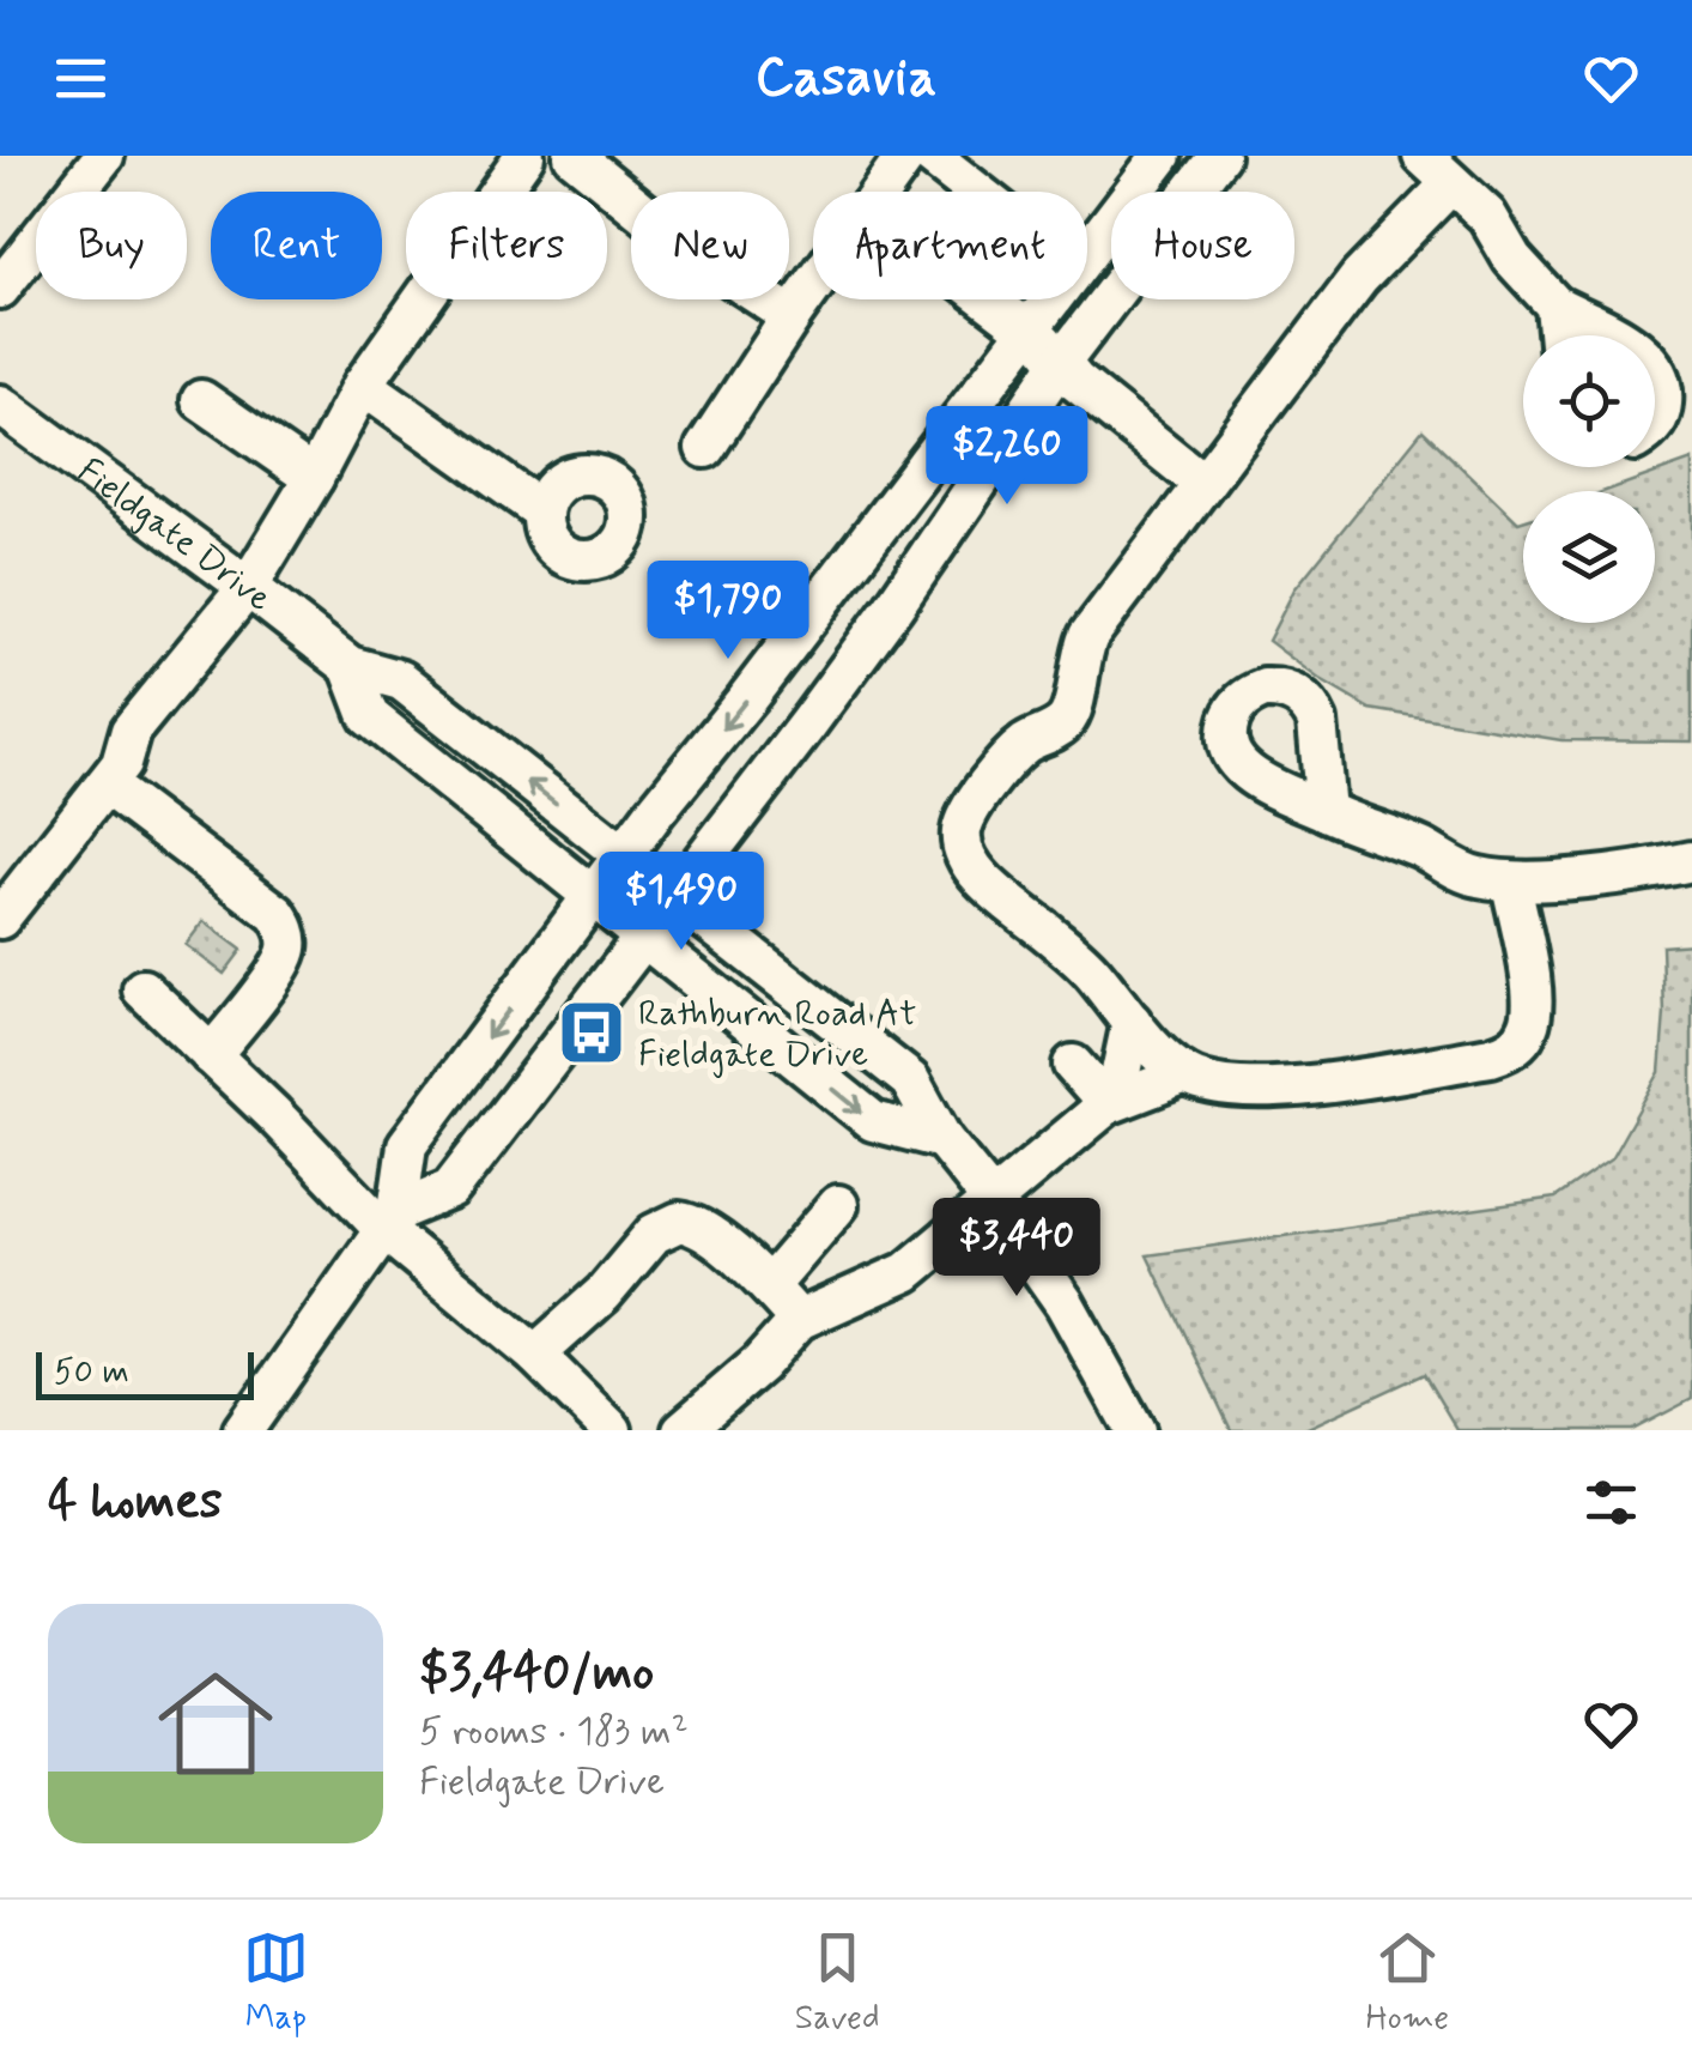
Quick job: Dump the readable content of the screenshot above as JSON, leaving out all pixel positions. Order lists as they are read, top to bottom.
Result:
{
  "streets": {
    "street": ["Fieldgate Drive"]
  },
  "places": {
    "bus stop": ["Rathburn Road At Fieldgate Drive"]
  },
  "scale_bar": "50 m",
  "page": {
    "header": "Casavia",
    "chip": [
      "Buy",
      "Rent",
      "Filters",
      "New",
      "Apartment",
      "House"
    ],
    "price": [
      "$2,260",
      "$1,790",
      "$1,490",
      "$3,440"
    ],
    "scale": "50 m",
    "heading": "4 homes",
    "list": [
      {
        "name": "$3,440/mo",
        "note": "5 rooms · 183 m² · Fieldgate Drive"
      }
    ],
    "tabs": ["Map", "Saved", "Home"]
  }
}
